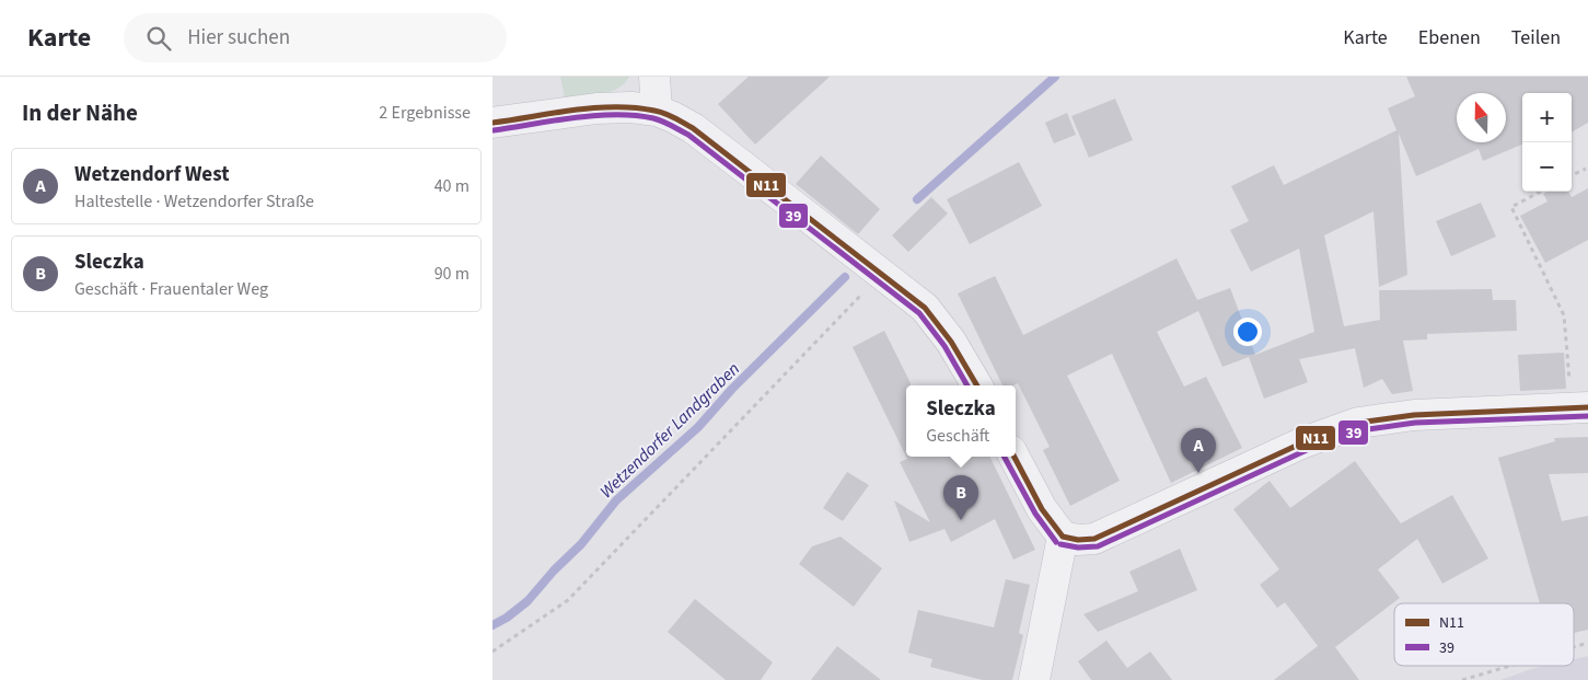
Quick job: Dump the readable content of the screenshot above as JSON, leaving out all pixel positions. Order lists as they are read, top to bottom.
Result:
{
  "water": ["Wetzendorfer Landgraben"],
  "lines": ["transit line N11", "transit line 39"],
  "legend": ["N11", "39"],
  "north": "top",
  "page": {
    "header": "Karte",
    "search": "Hier suchen",
    "nav": ["Karte", "Ebenen", "Teilen"],
    "heading": ["In der Nähe", "2 Ergebnisse"],
    "map_buttons": ["+", "−"],
    "list": [
      {
        "mark": "A",
        "name": "Wetzendorf West",
        "note": "Haltestelle · Wetzendorfer Straße",
        "value": "40 m"
      },
      {
        "mark": "B",
        "name": "Sleczka",
        "note": "Geschäft · Frauentaler Weg",
        "value": "90 m"
      }
    ],
    "popup": ["Sleczka", "Geschäft"],
    "pins": ["A", "B"]
  }
}
